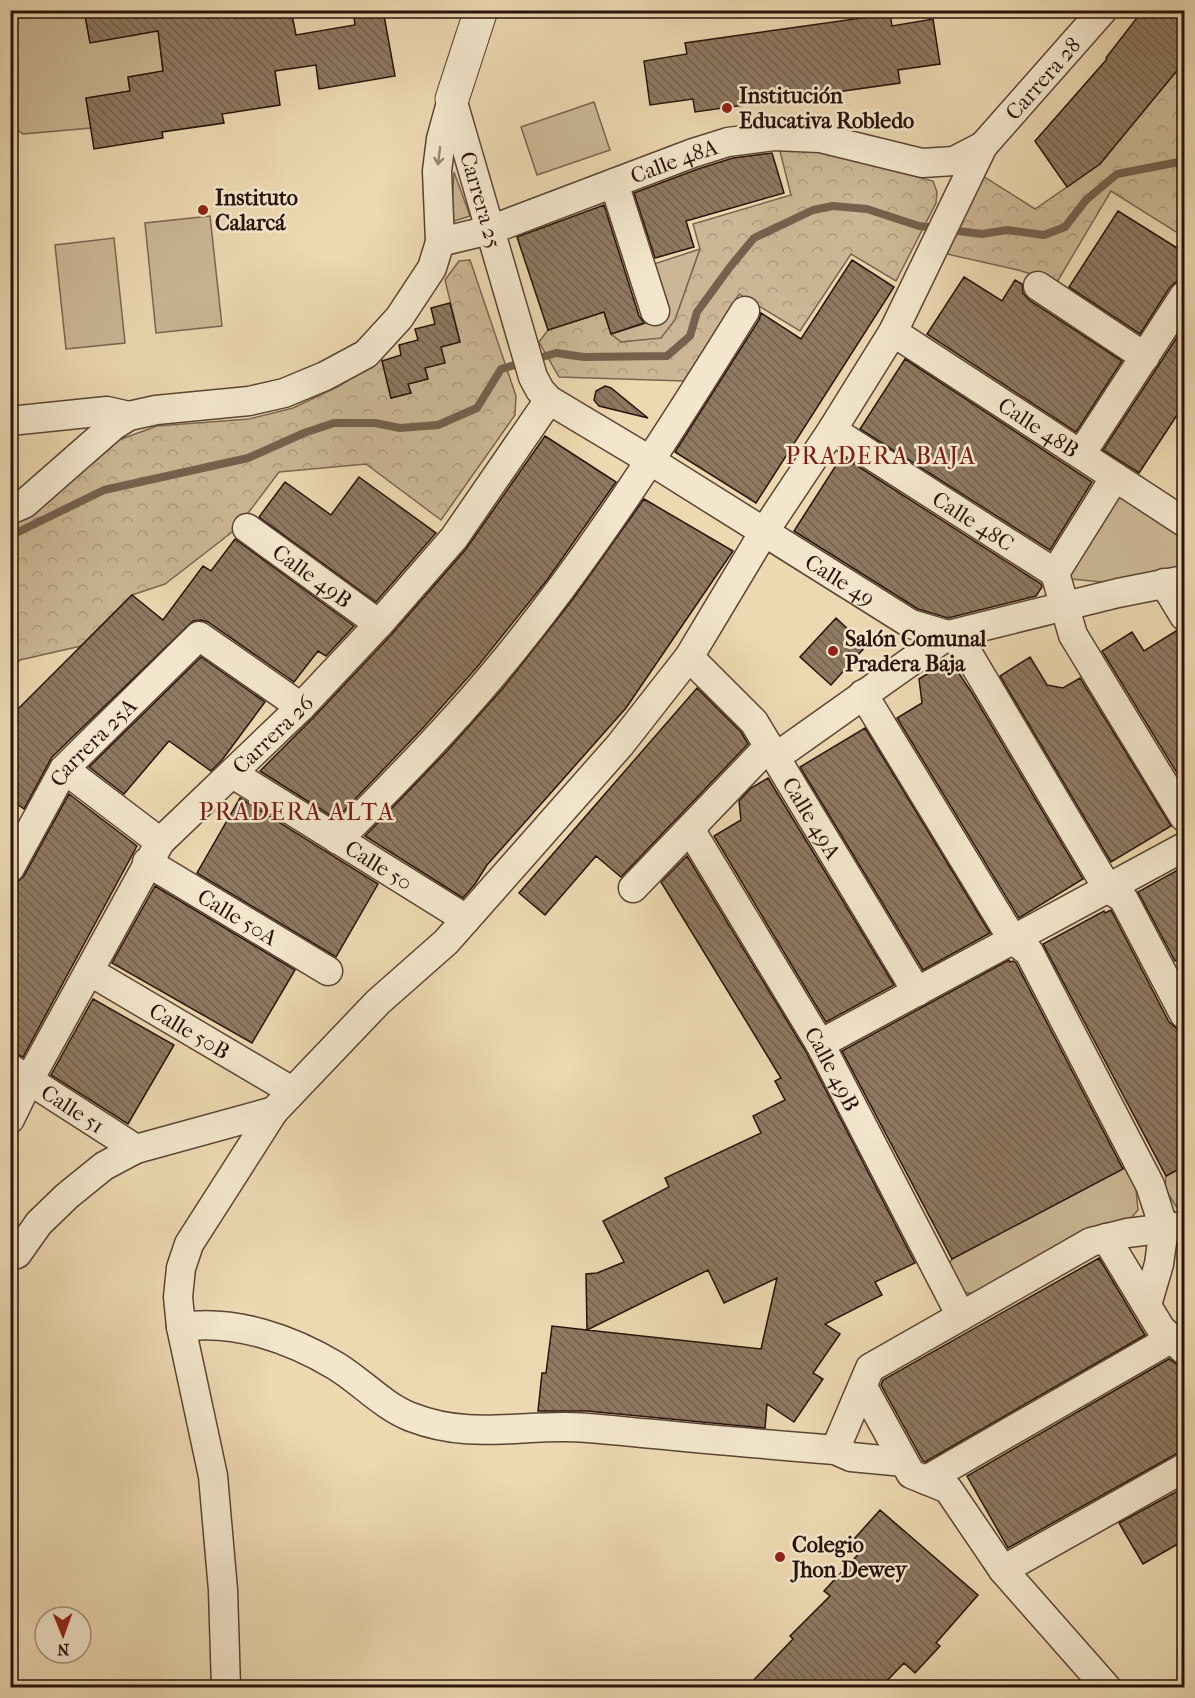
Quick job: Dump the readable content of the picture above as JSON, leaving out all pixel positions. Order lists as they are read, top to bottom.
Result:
{
  "streets": {
    "street": [
      "Carrera 28",
      "Calle 48A",
      "Carrera 25",
      "Calle 48B",
      "Calle 48C",
      "Calle 49B",
      "Calle 49",
      "Carrera 26",
      "Carrera 25A",
      "Calle 49A",
      "Calle 50",
      "Calle 50A",
      "Calle 50B",
      "Calle 51"
    ]
  },
  "crossings": [
    ["Carrera 28", "Calle 48A"],
    ["Calle 48A", "Carrera 25"],
    ["Carrera 25", "Calle 49"],
    ["Carrera 25", "Carrera 26"],
    ["Calle 49B", "Carrera 26"],
    ["Calle 49", "Carrera 26"],
    ["Carrera 26", "Carrera 25A"],
    ["Carrera 26", "Calle 50"],
    ["Carrera 26", "Calle 50A"],
    ["Carrera 26", "Calle 50B"],
    ["Carrera 26", "Calle 51"],
    ["Carrera 25A", "Calle 50A"]
  ],
  "districts": ["PRADERA BAJA", "PRADERA ALTA"],
  "places": [
    "Institución Educativa Robledo",
    "Instituto Calarcá",
    "Salón Comunal Pradera Baja",
    "Colegio Jhon Dewey"
  ],
  "north": "bottom"
}
